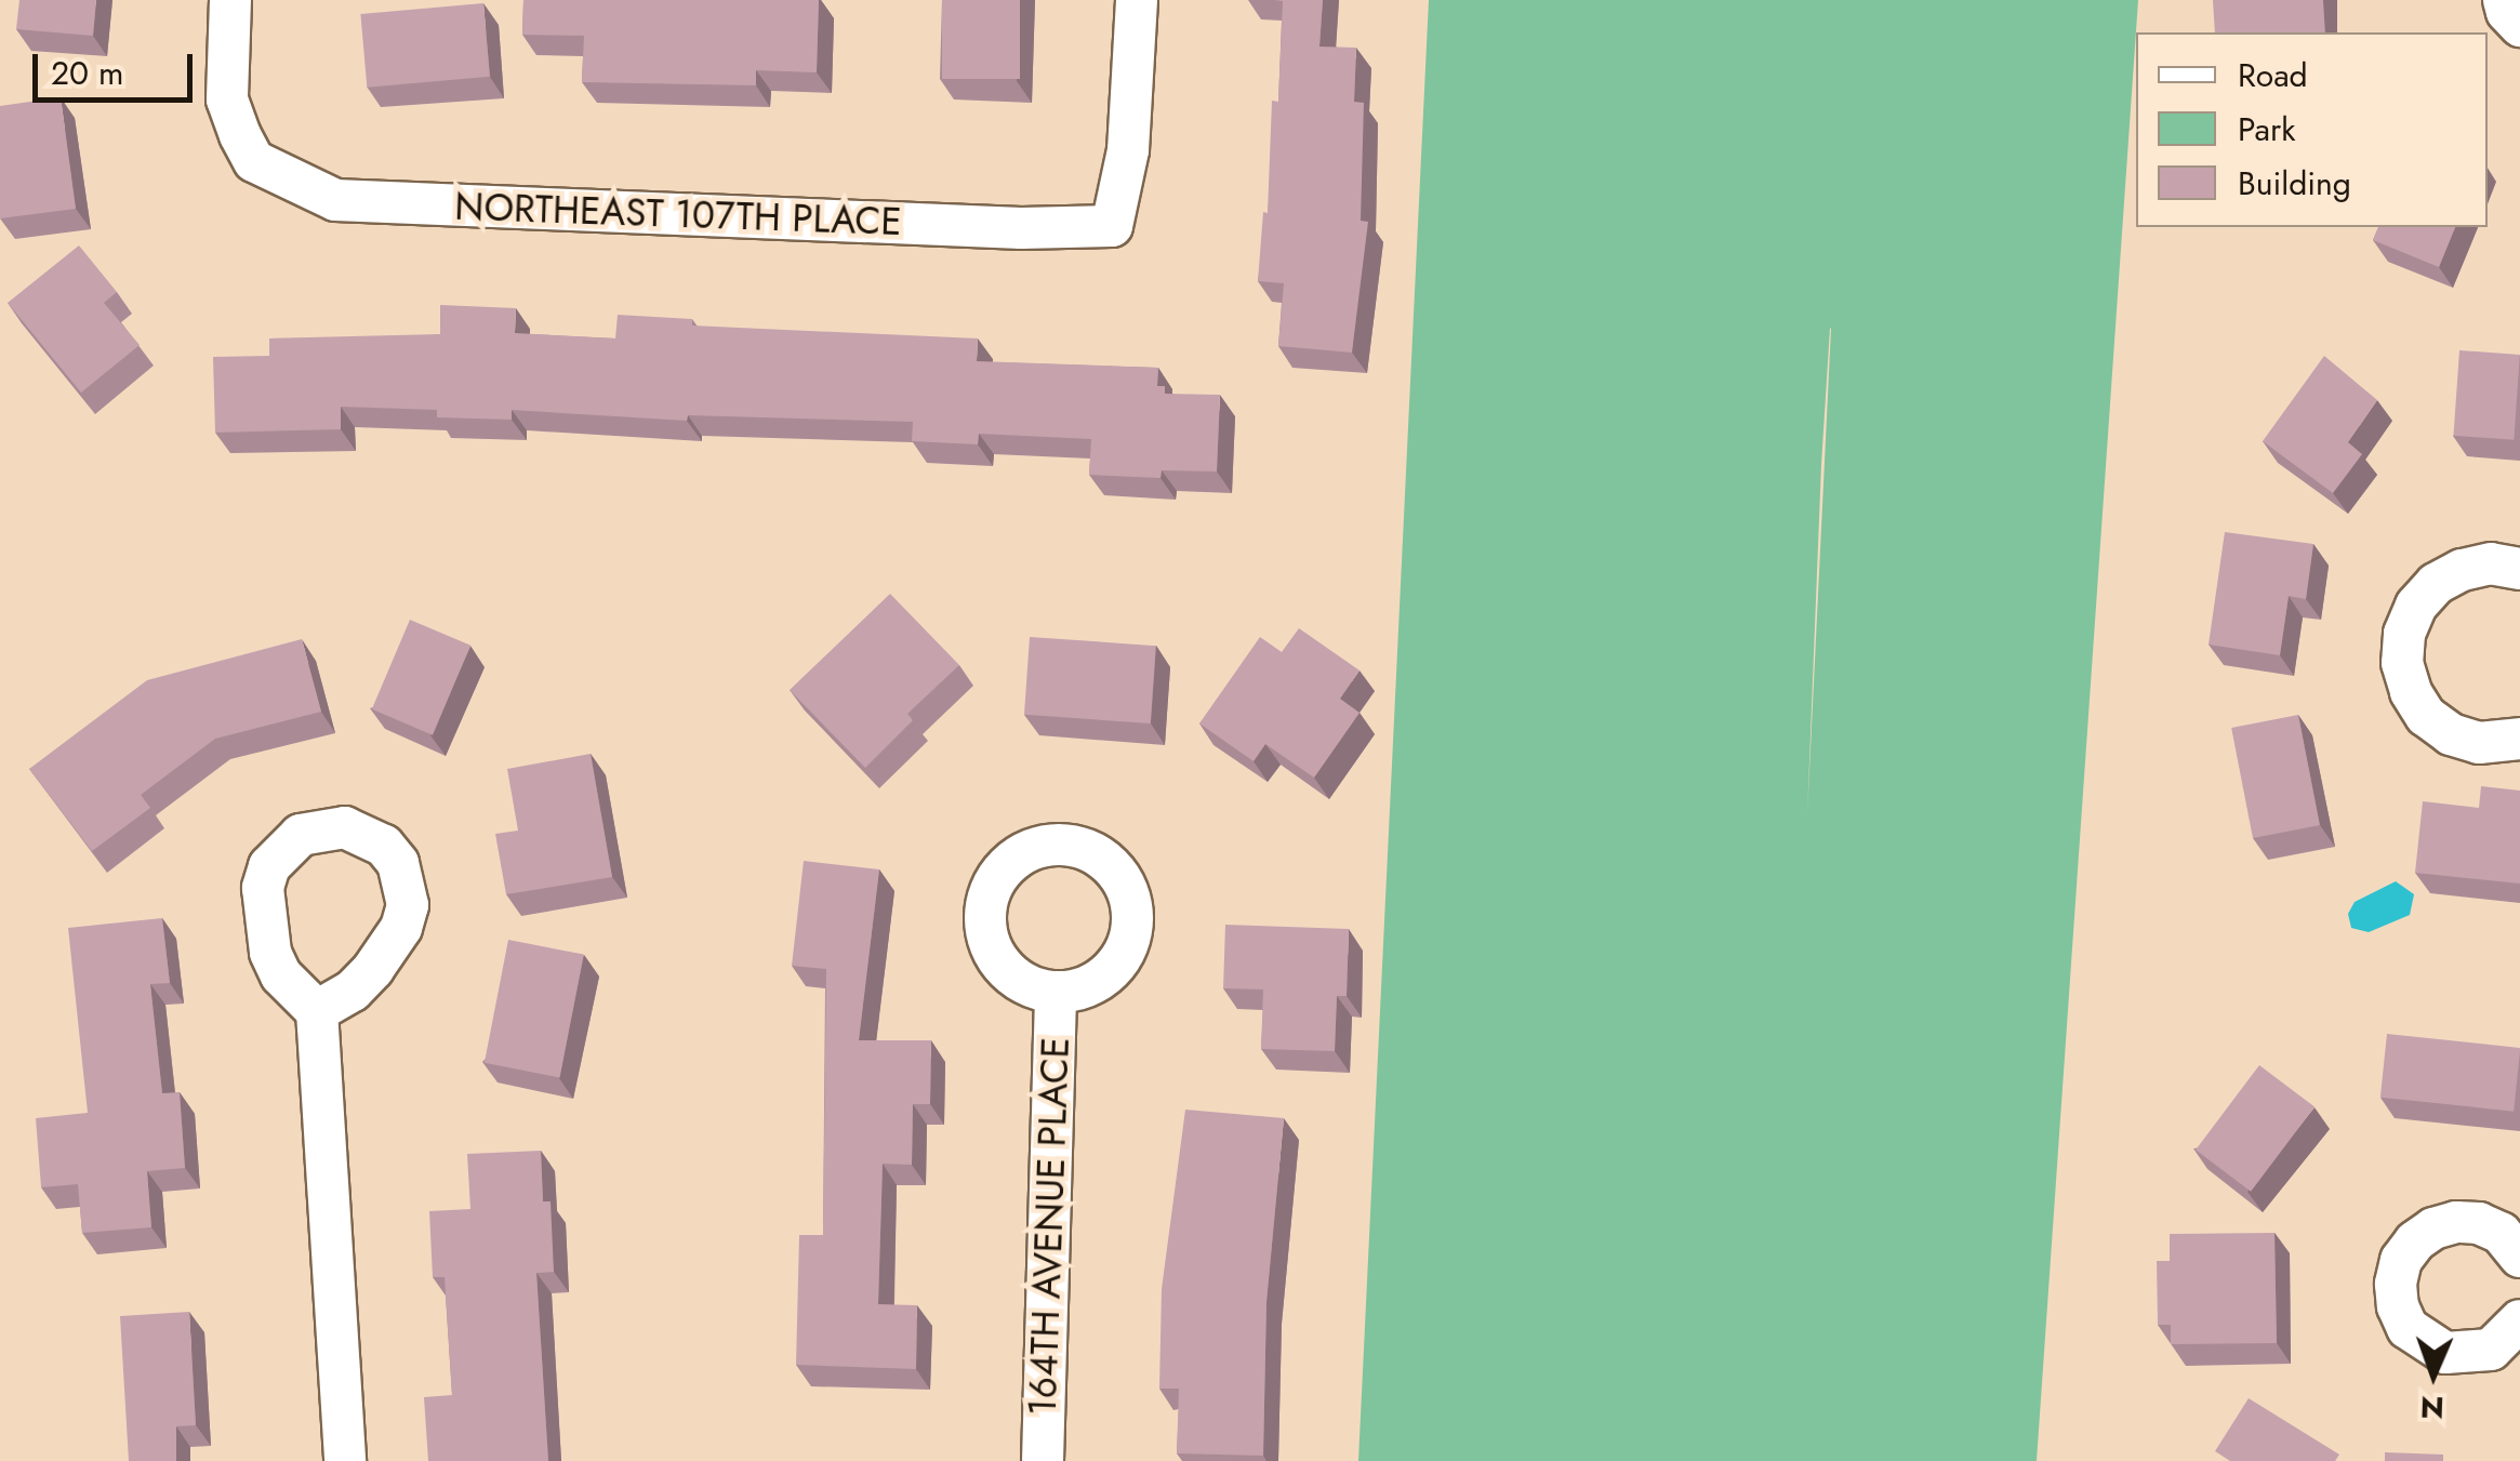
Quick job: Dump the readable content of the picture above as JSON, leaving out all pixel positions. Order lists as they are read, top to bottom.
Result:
{
  "streets": {
    "street": ["NORTHEAST 107TH PLACE", "164TH AVENUE PLACE"]
  },
  "legend": ["Road", "Park", "Building"],
  "scale_bar": "20 m",
  "north": "bottom"
}
